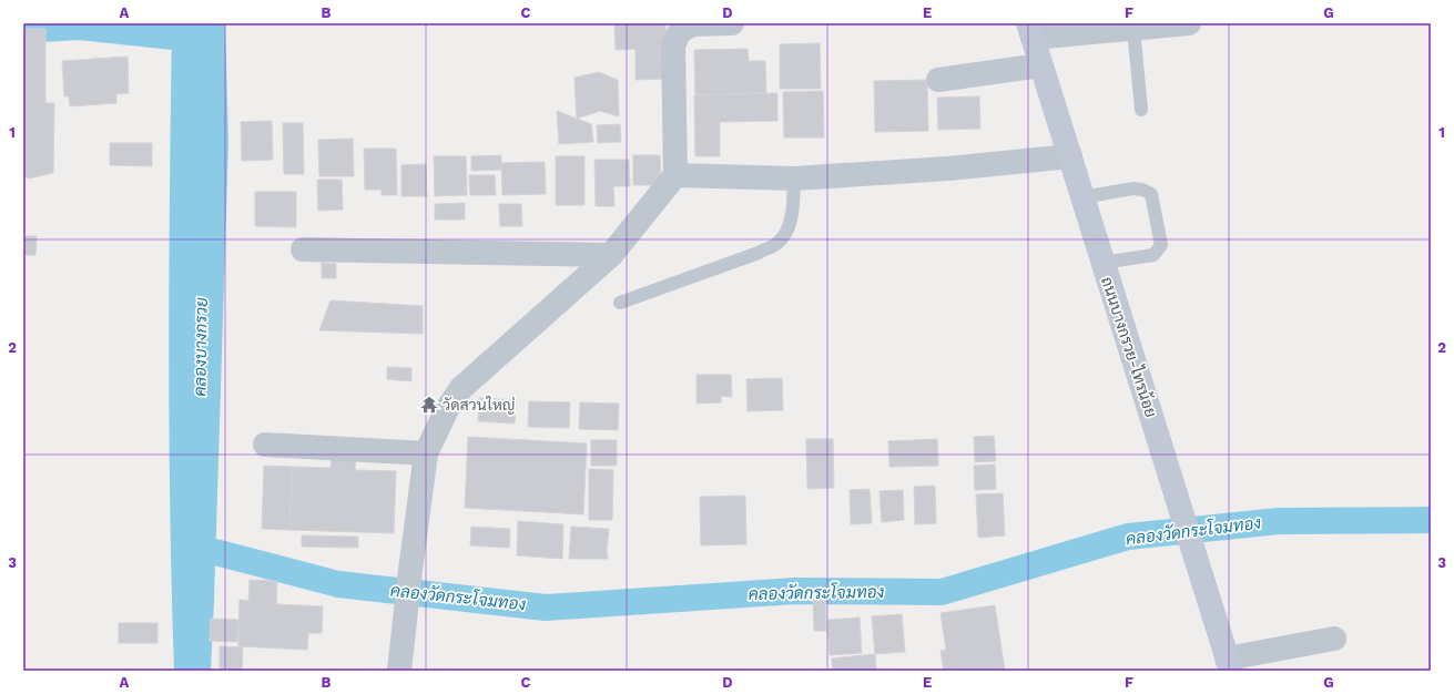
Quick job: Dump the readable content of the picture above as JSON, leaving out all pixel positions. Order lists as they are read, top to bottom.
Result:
{
  "streets": {
    "main road": ["ถนนบางกรวย-ไทรน้อย"]
  },
  "water": ["คลองบางกรวย", "คลองวัดกระโจมทอง"],
  "places": {
    "temple": ["วัดสวนใหญ่"]
  },
  "grid": {
    "columns": [
      "A",
      "B",
      "C",
      "D",
      "E",
      "F",
      "G"
    ],
    "rows": ["1", "2", "3"]
  }
}
